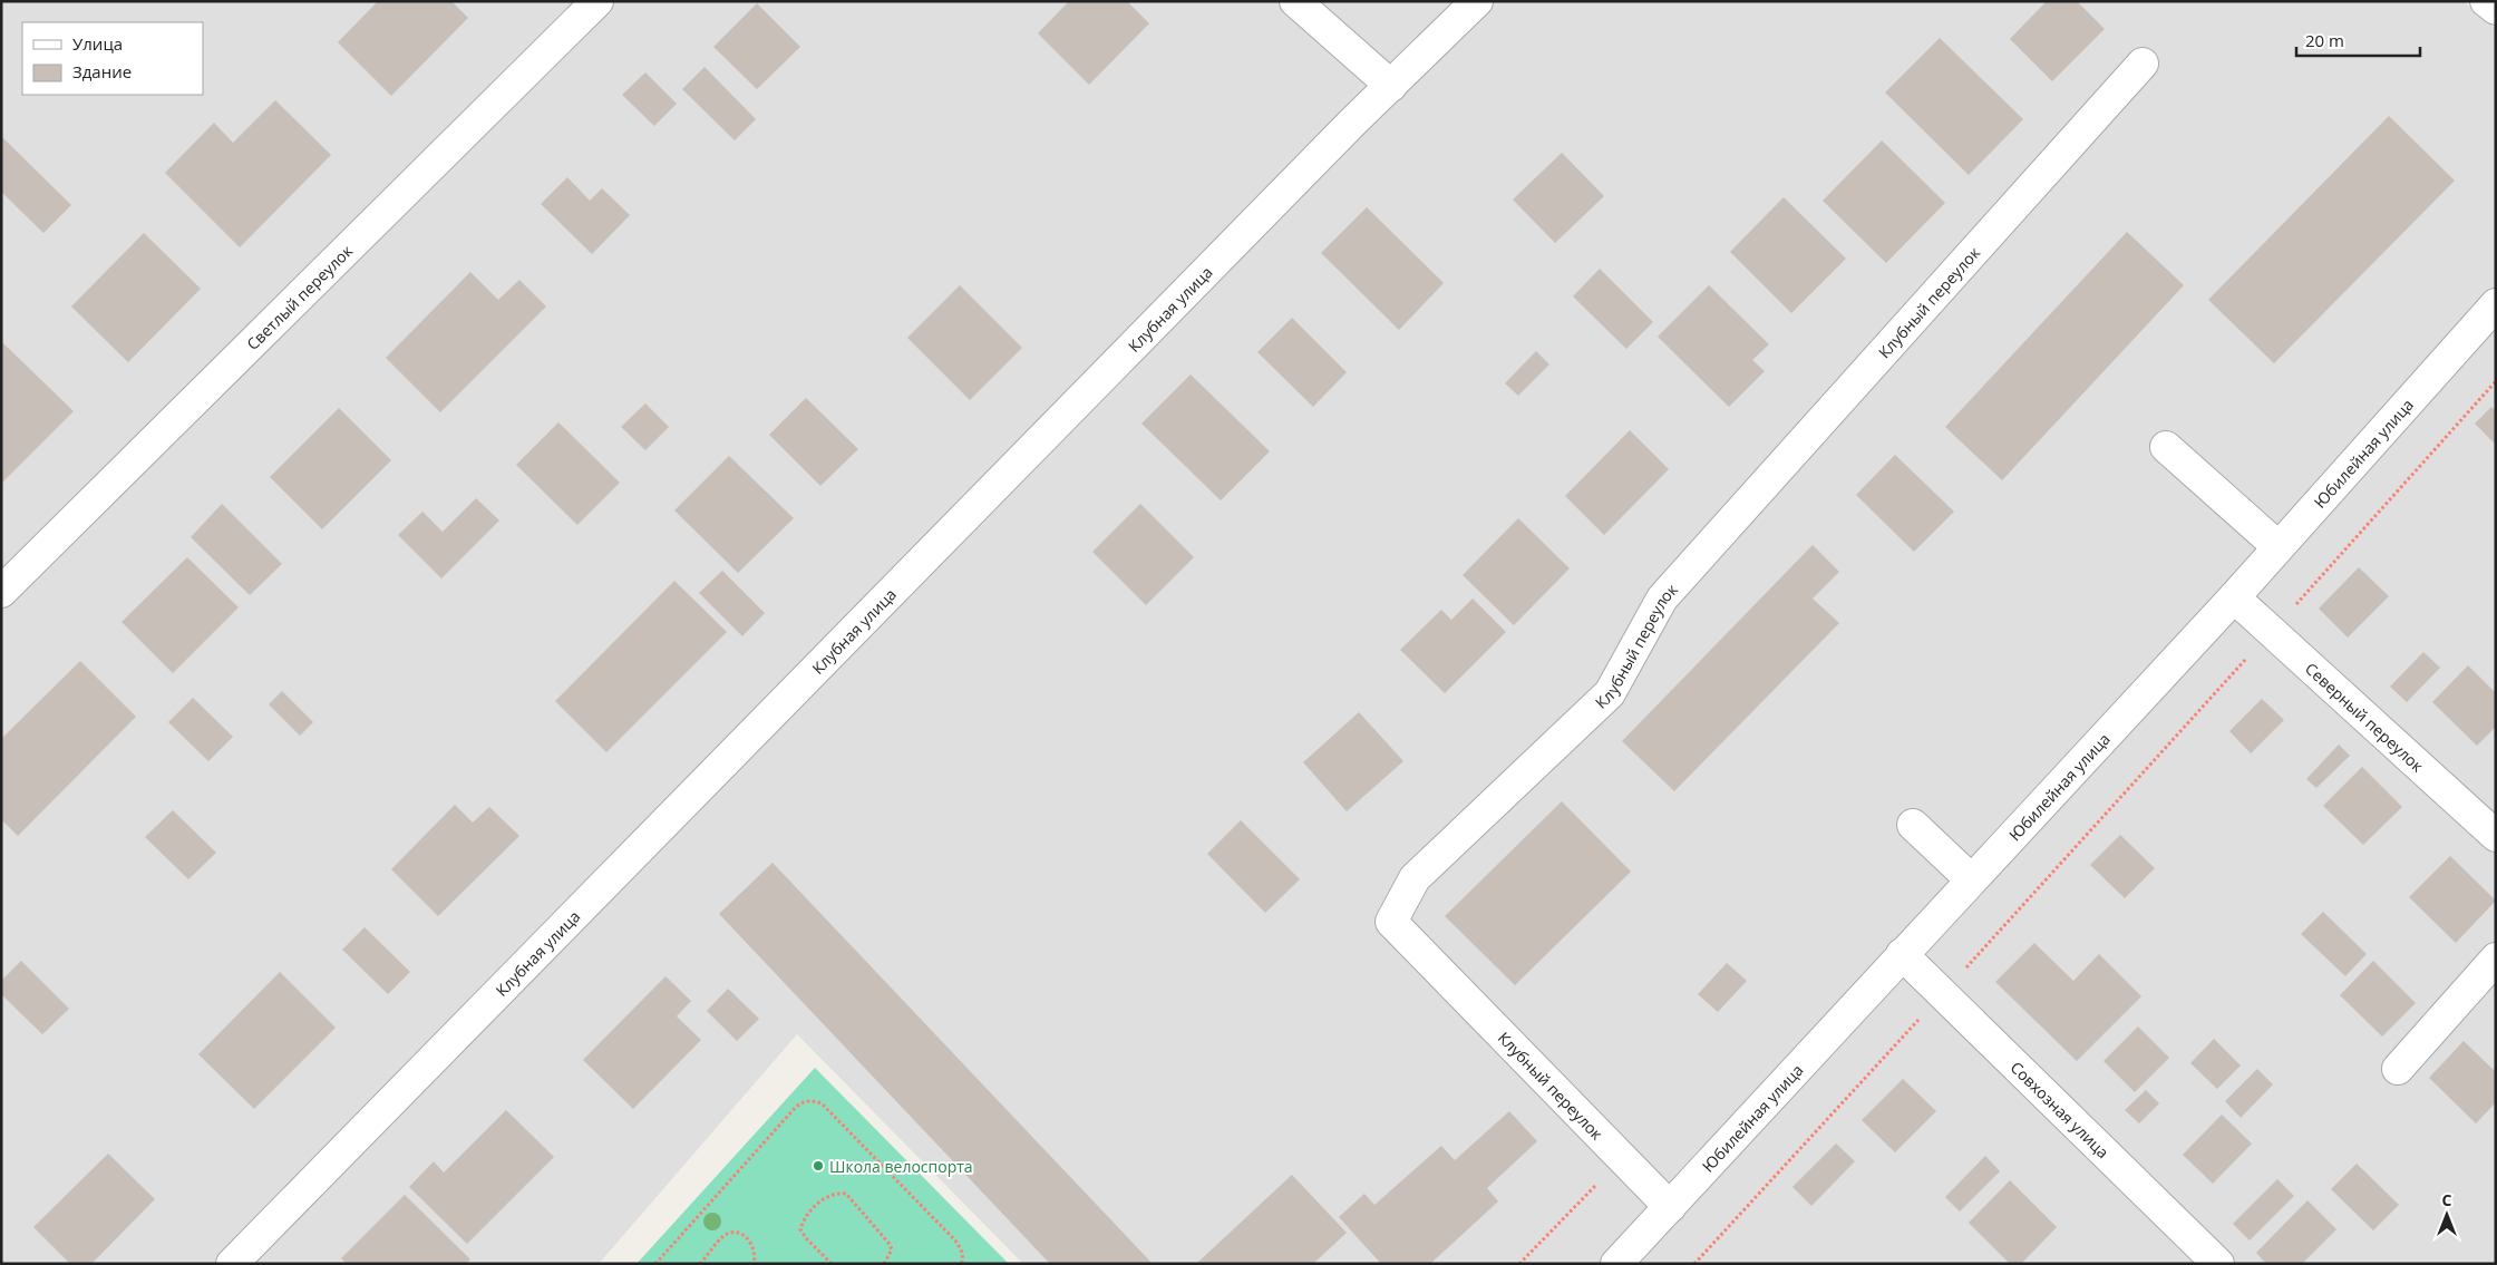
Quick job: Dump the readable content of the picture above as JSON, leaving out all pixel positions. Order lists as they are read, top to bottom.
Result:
{
  "streets": {
    "street": [
      "Светлый переулок",
      "Клубный переулок",
      "Клубная улица",
      "Юбилейная улица",
      "Северный переулок",
      "Совхозная улица"
    ]
  },
  "crossings": [
    ["Клубный переулок", "Юбилейная улица"],
    ["Юбилейная улица", "Северный переулок"],
    ["Юбилейная улица", "Совхозная улица"]
  ],
  "places": ["Школа велоспорта"],
  "legend": ["Улица", "Здание"],
  "scale_bar": "20 m",
  "north": "top"
}
